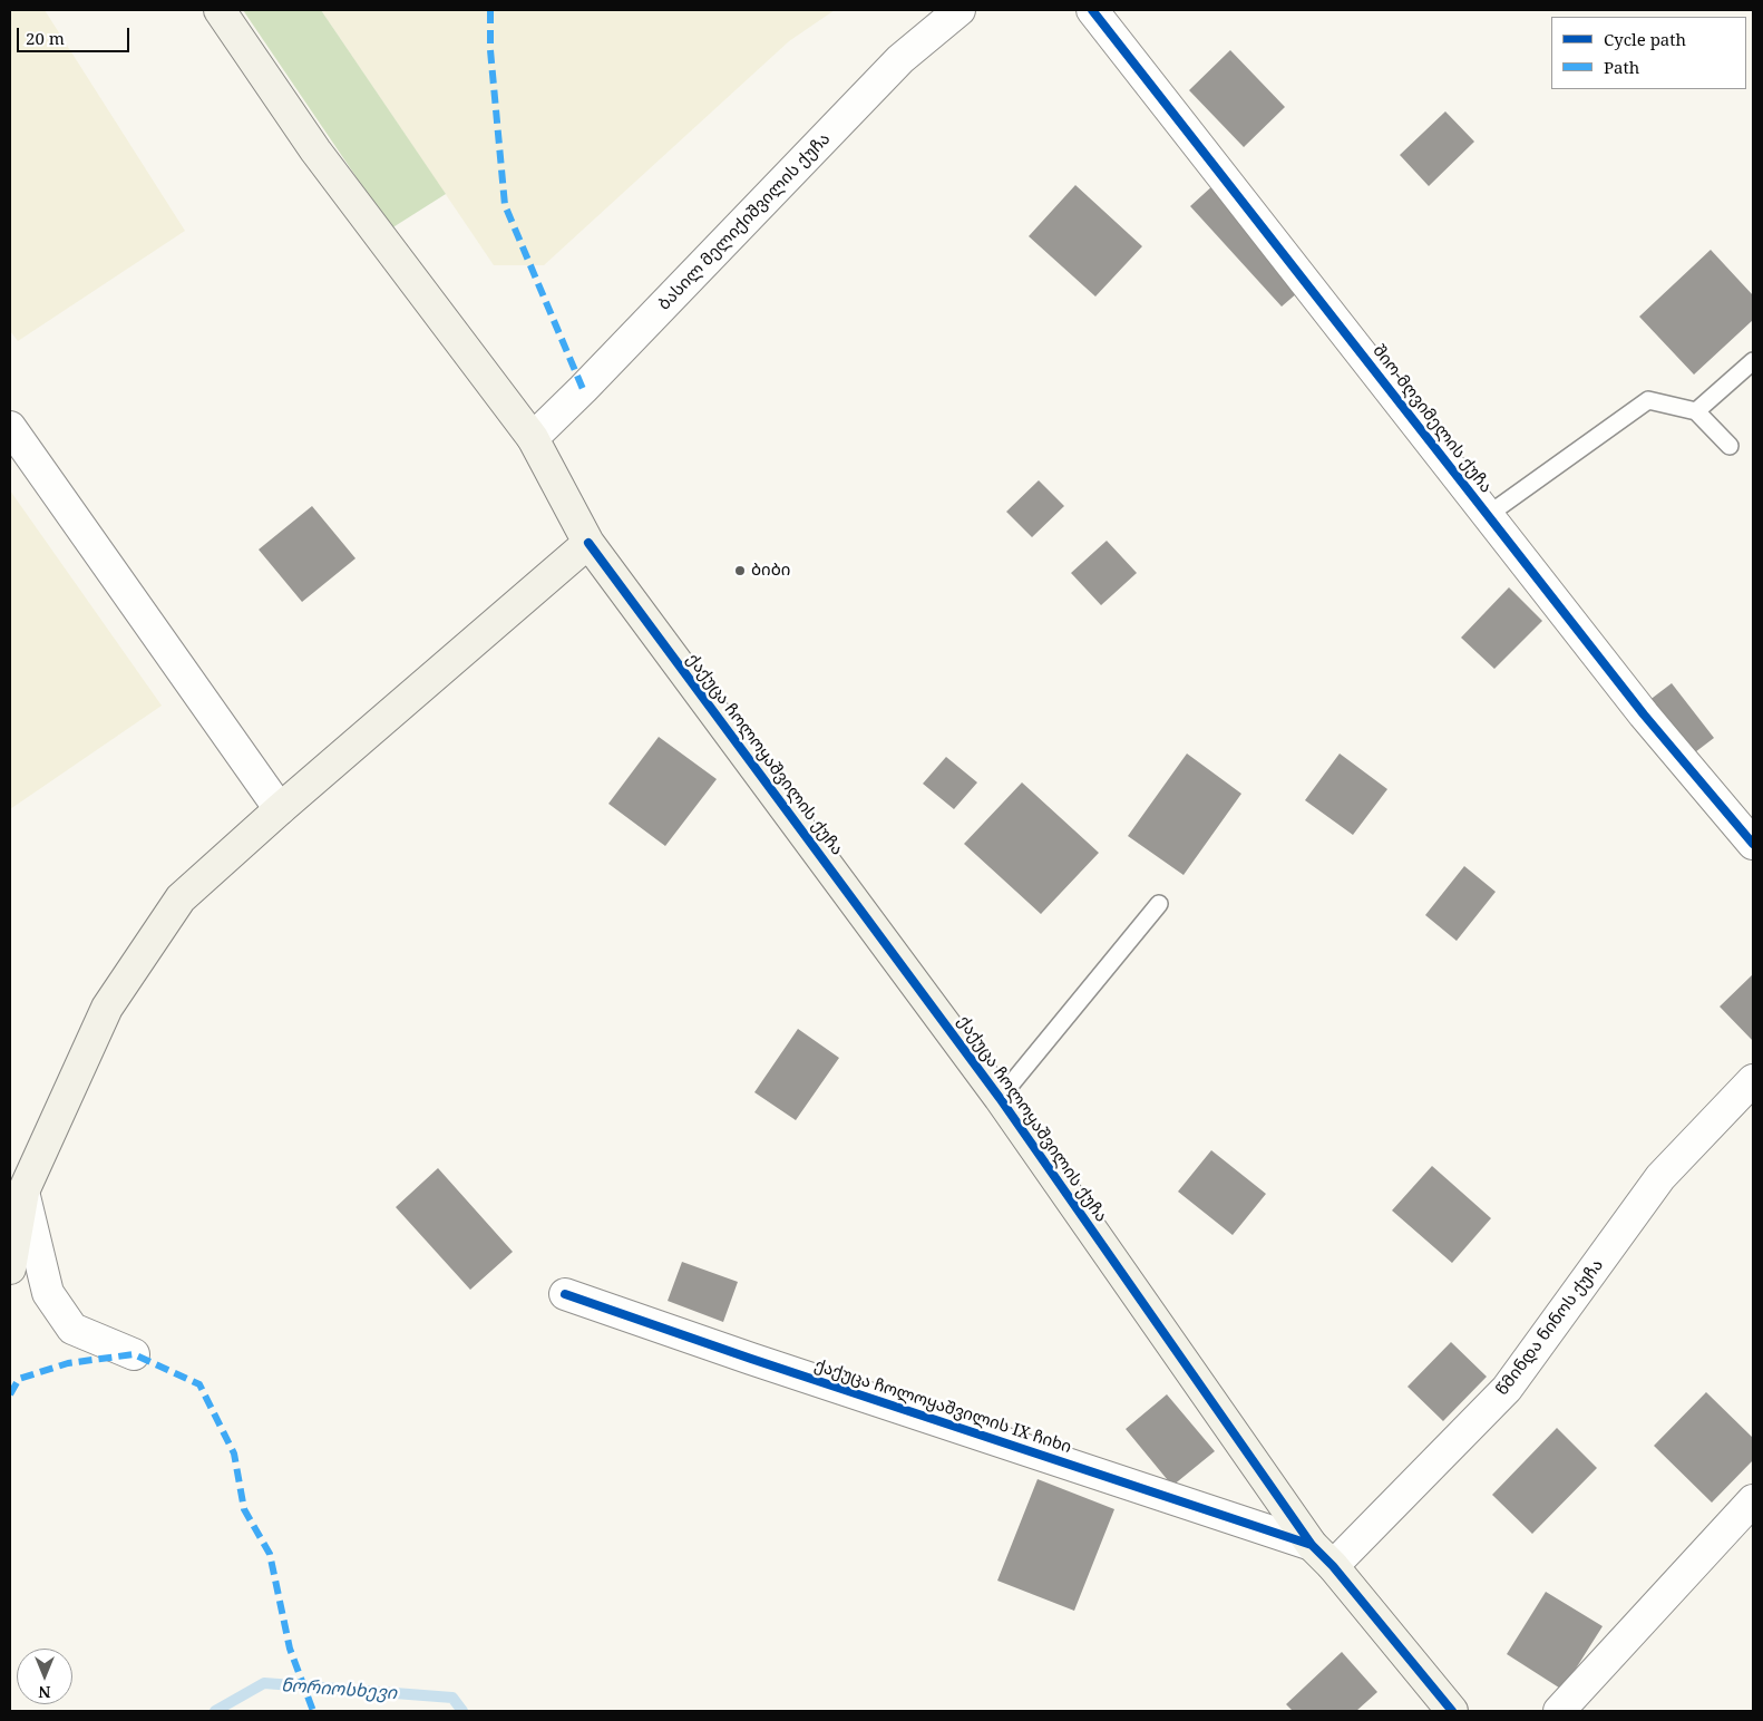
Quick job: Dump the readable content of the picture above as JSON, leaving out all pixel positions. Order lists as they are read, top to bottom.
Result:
{
  "streets": {
    "main road": ["ქაქუცა ჩოლოყაშვილის ქუჩა"],
    "street": [
      "ბასილ მელიქიშვილის ქუჩა",
      "შიო-მღვიმელის ქუჩა",
      "წმინდა ნინოს ქუჩა",
      "ქაქუცა ჩოლოყაშვილის IX ჩიხი"
    ]
  },
  "crossings": [
    ["ბასილ მელიქიშვილის ქუჩა", "ქაქუცა ჩოლოყაშვილის ქუჩა"],
    ["ქაქუცა ჩოლოყაშვილის ქუჩა", "წმინდა ნინოს ქუჩა"],
    ["ქაქუცა ჩოლოყაშვილის ქუჩა", "ქაქუცა ჩოლოყაშვილის IX ჩიხი"]
  ],
  "water": ["ნორიოსხევი"],
  "places": ["ბიბი"],
  "legend": ["Cycle path", "Path"],
  "scale_bar": "20 m",
  "north": "bottom"
}
